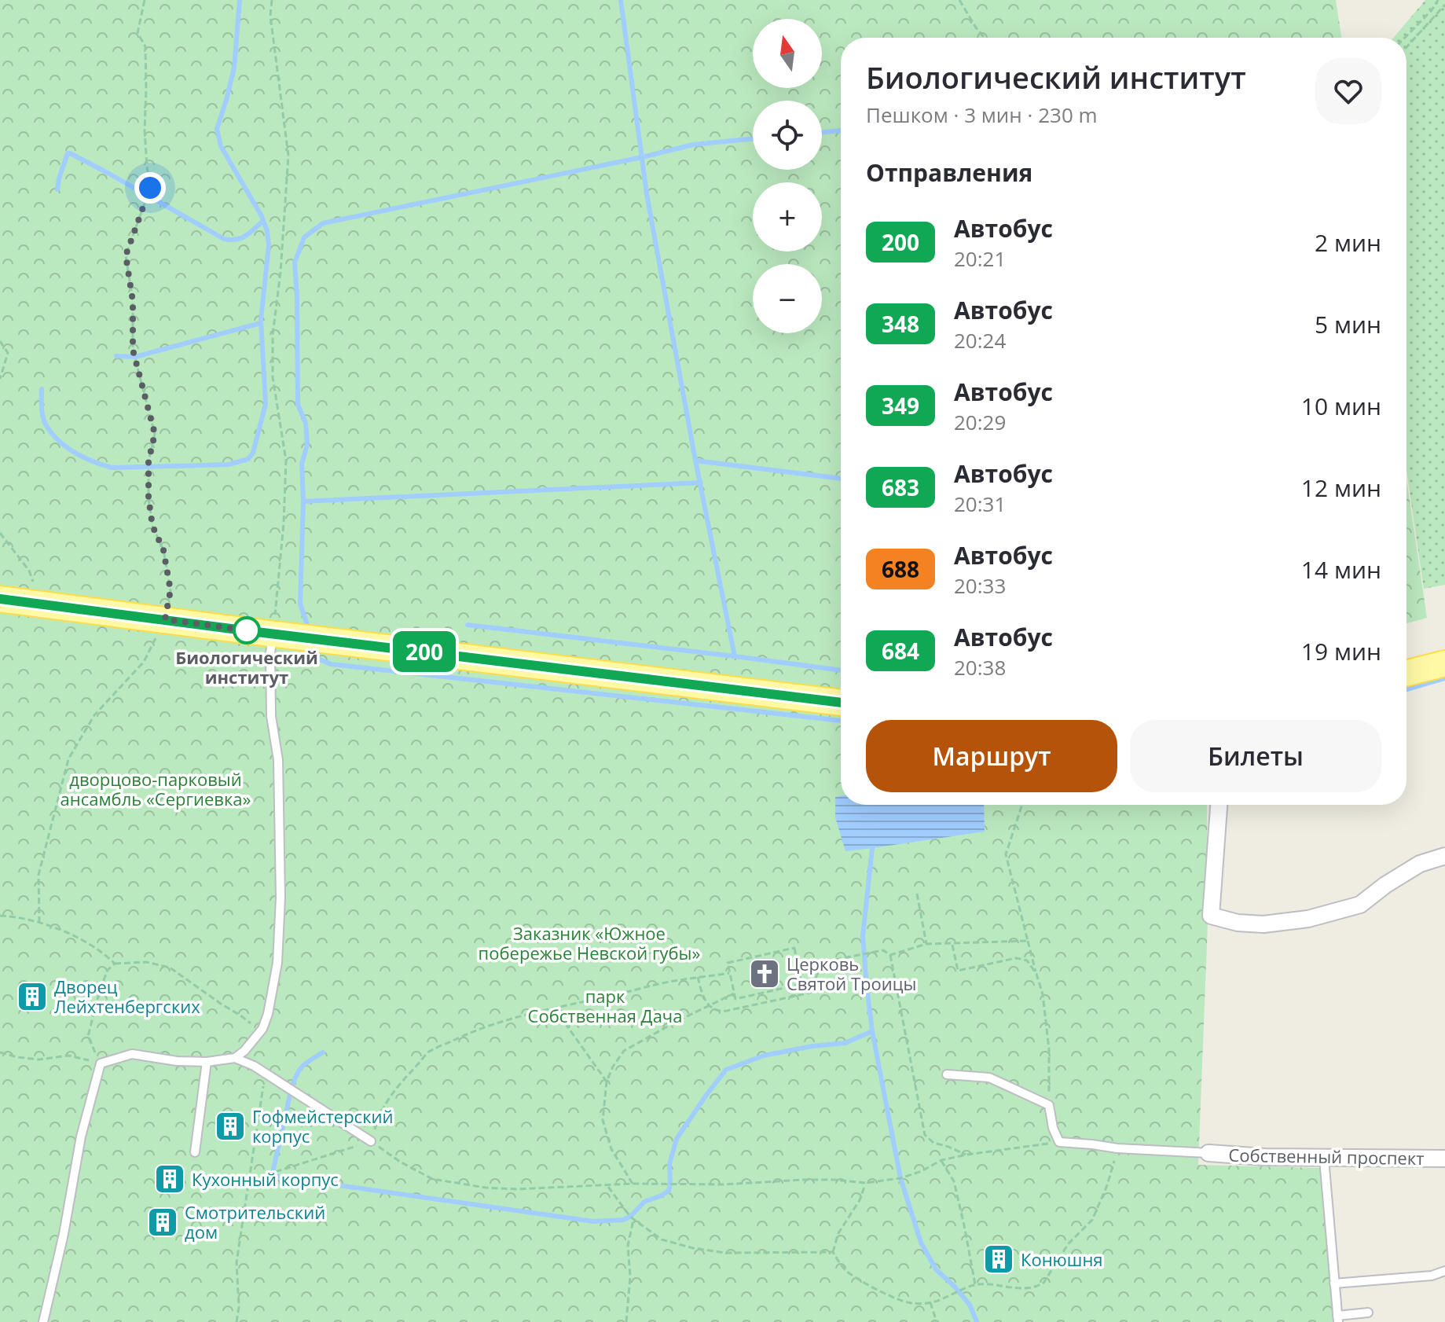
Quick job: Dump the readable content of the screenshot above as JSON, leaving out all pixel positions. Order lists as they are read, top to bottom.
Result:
{
  "streets": {
    "street": ["Собственный проспект"]
  },
  "parks": ["дворцово-парковый ансамбль «Сергиевка»", "Заказник «Южное побережье Невской губы»", "парк Собственная Дача"],
  "places": {
    "other": ["Биологический институт"],
    "church": ["Церковь Святой Троицы"],
    "building": [
      "Дворец Лейхтенбергских",
      "Гофмейстерский корпус",
      "Кухонный корпус",
      "Смотрительский дом",
      "Конюшня"
    ]
  },
  "lines": ["bus line 200"],
  "north": "top",
  "page": {
    "on_map": "200",
    "map_buttons": ["+", "−"],
    "heading": [
      ["Биологический институт", "Пешком · 3 мин · 230 m"],
      "Отправления"
    ],
    "list": [
      {
        "mark": "200",
        "name": "Автобус",
        "note": "20:21",
        "value": "2 мин"
      },
      {
        "mark": "348",
        "name": "Автобус",
        "note": "20:24",
        "value": "5 мин"
      },
      {
        "mark": "349",
        "name": "Автобус",
        "note": "20:29",
        "value": "10 мин"
      },
      {
        "mark": "683",
        "name": "Автобус",
        "note": "20:31",
        "value": "12 мин"
      },
      {
        "mark": "688",
        "name": "Автобус",
        "note": "20:33",
        "value": "14 мин"
      },
      {
        "mark": "684",
        "name": "Автобус",
        "note": "20:38",
        "value": "19 мин"
      }
    ],
    "buttons": ["Маршрут", "Билеты"]
  }
}
